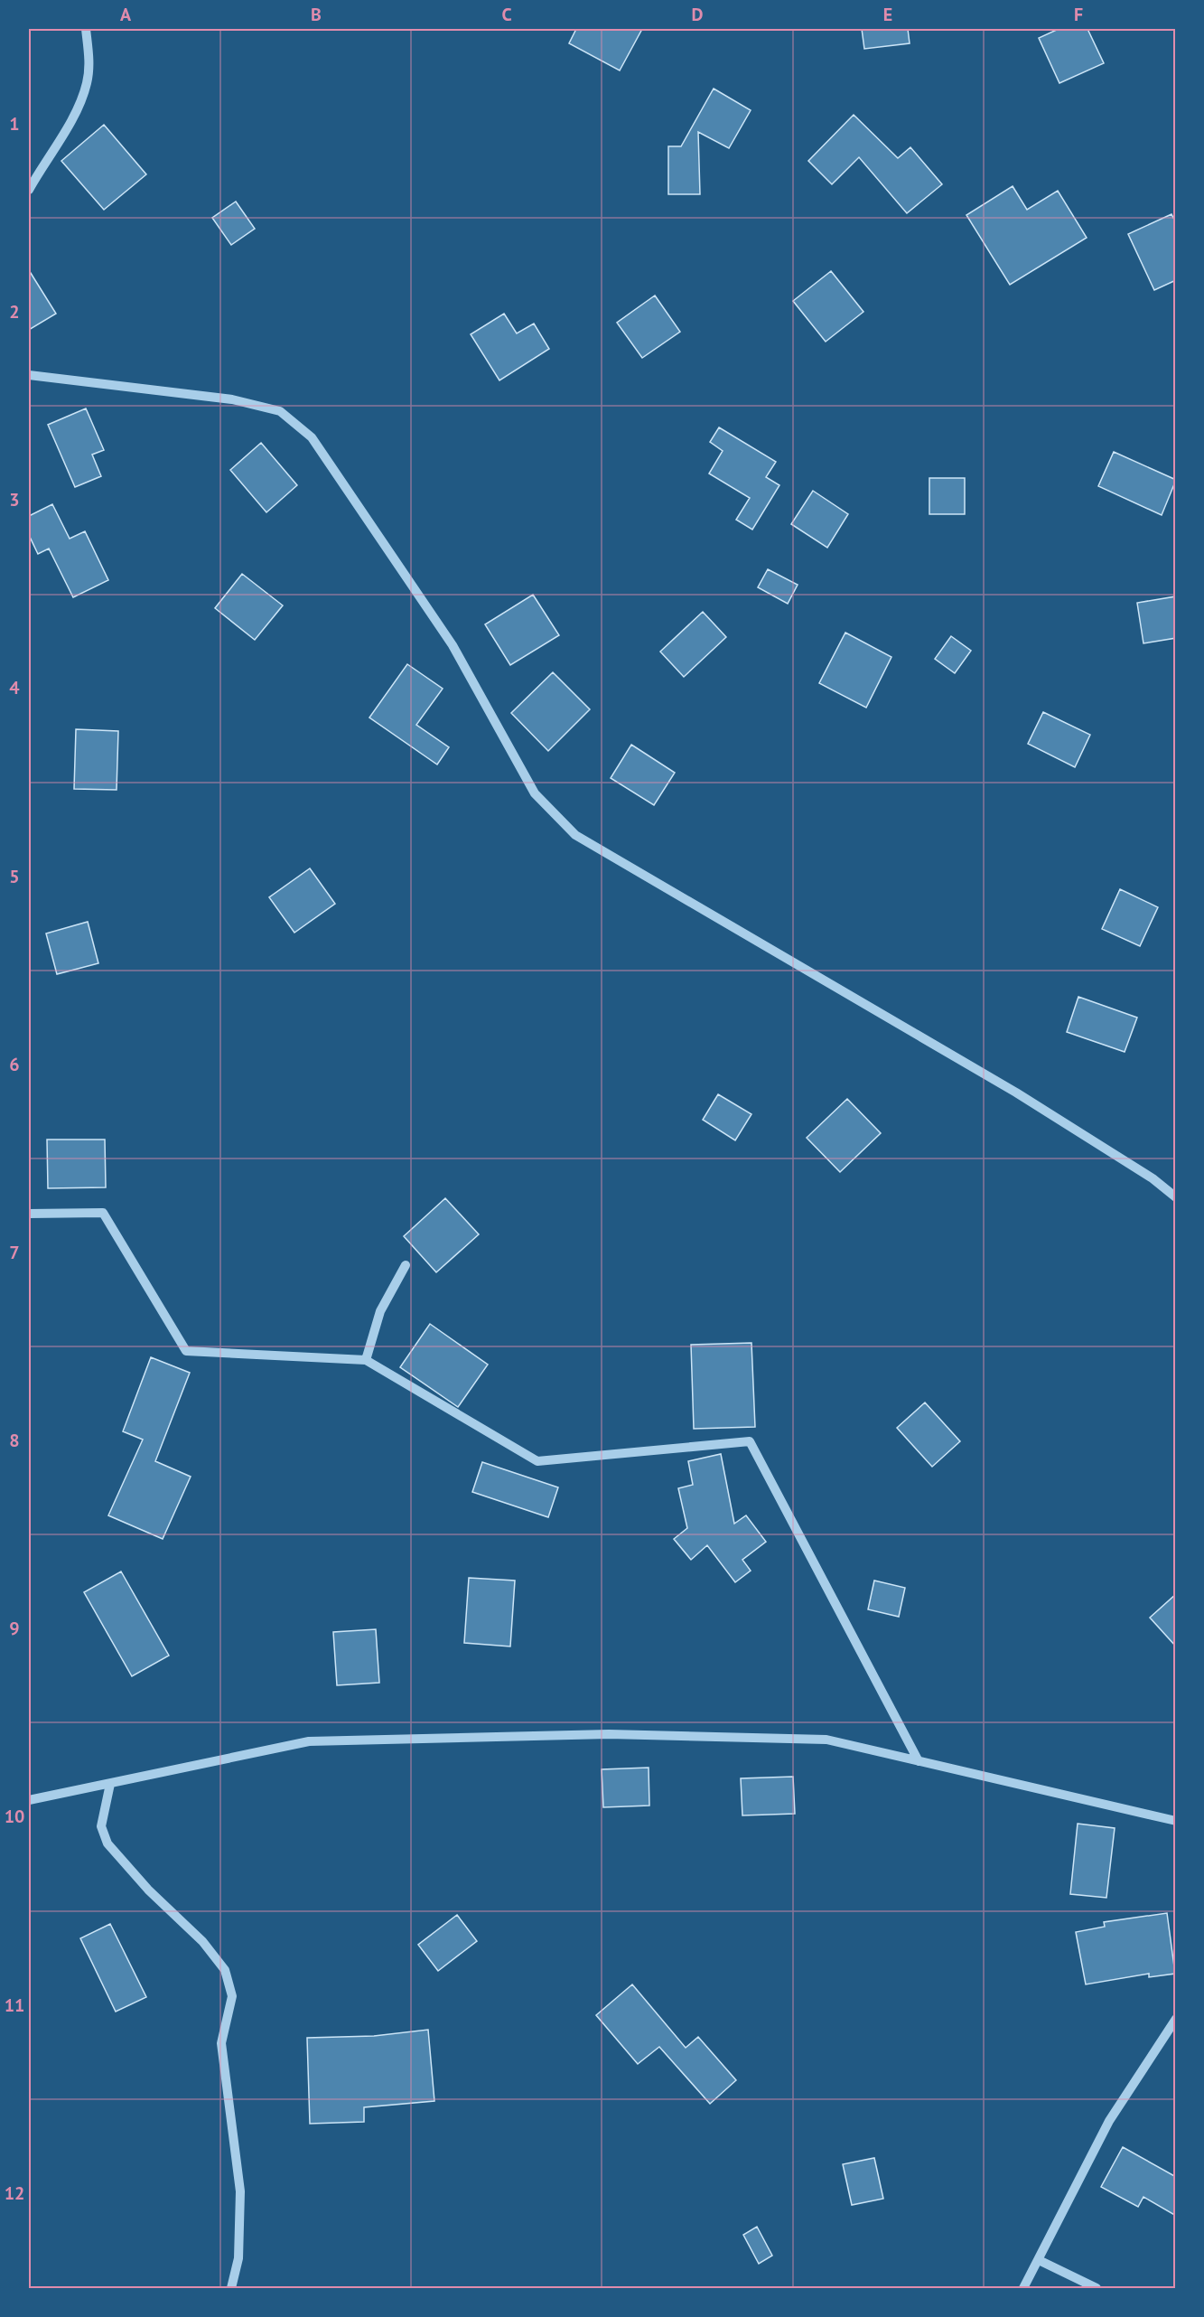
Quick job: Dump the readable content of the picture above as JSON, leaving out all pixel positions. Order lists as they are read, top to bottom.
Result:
{
  "grid": {
    "columns": [
      "A",
      "B",
      "C",
      "D",
      "E",
      "F"
    ],
    "rows": [
      "1",
      "2",
      "3",
      "4",
      "5",
      "6",
      "7",
      "8",
      "9",
      "10",
      "11",
      "12"
    ]
  }
}
